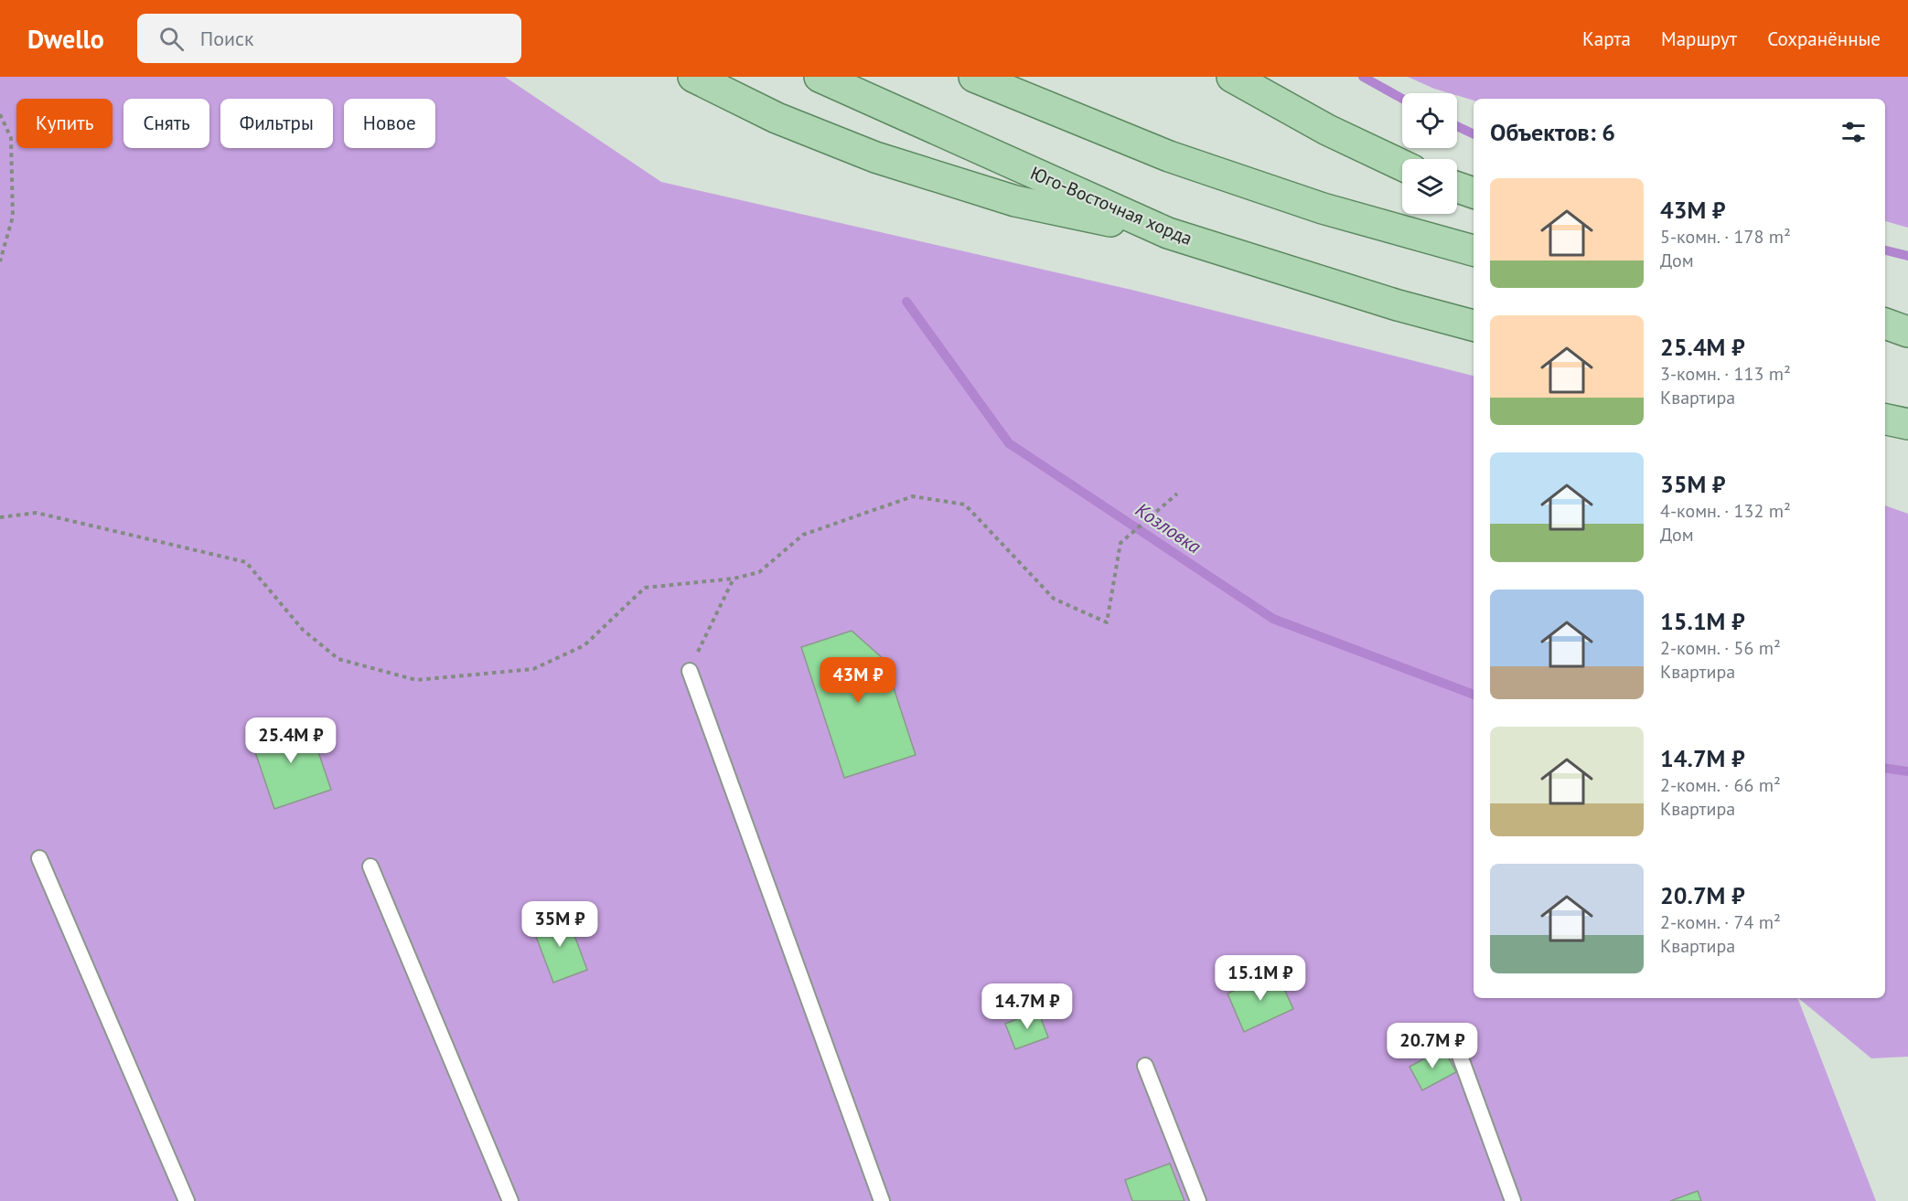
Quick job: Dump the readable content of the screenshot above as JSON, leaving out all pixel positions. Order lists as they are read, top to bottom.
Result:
{
  "streets": {
    "main road": ["Юго-Восточная хорда"]
  },
  "water": ["Козловка"],
  "page": {
    "header": "Dwello",
    "search": "Поиск",
    "nav": ["Карта", "Маршрут", "Сохранённые"],
    "chip": [
      "Купить",
      "Снять",
      "Фильтры",
      "Новое"
    ],
    "heading": "Объектов: 6",
    "list": [
      {
        "name": "43M ₽",
        "note": "5-комн. · 178 m² · Дом"
      },
      {
        "name": "25.4M ₽",
        "note": "3-комн. · 113 m² · Квартира"
      },
      {
        "name": "35M ₽",
        "note": "4-комн. · 132 m² · Дом"
      },
      {
        "name": "15.1M ₽",
        "note": "2-комн. · 56 m² · Квартира"
      },
      {
        "name": "14.7M ₽",
        "note": "2-комн. · 66 m² · Квартира"
      },
      {
        "name": "20.7M ₽",
        "note": "2-комн. · 74 m² · Квартира"
      }
    ],
    "price": [
      "43M ₽",
      "25.4M ₽",
      "35M ₽",
      "15.1M ₽",
      "14.7M ₽",
      "20.7M ₽"
    ]
  }
}
